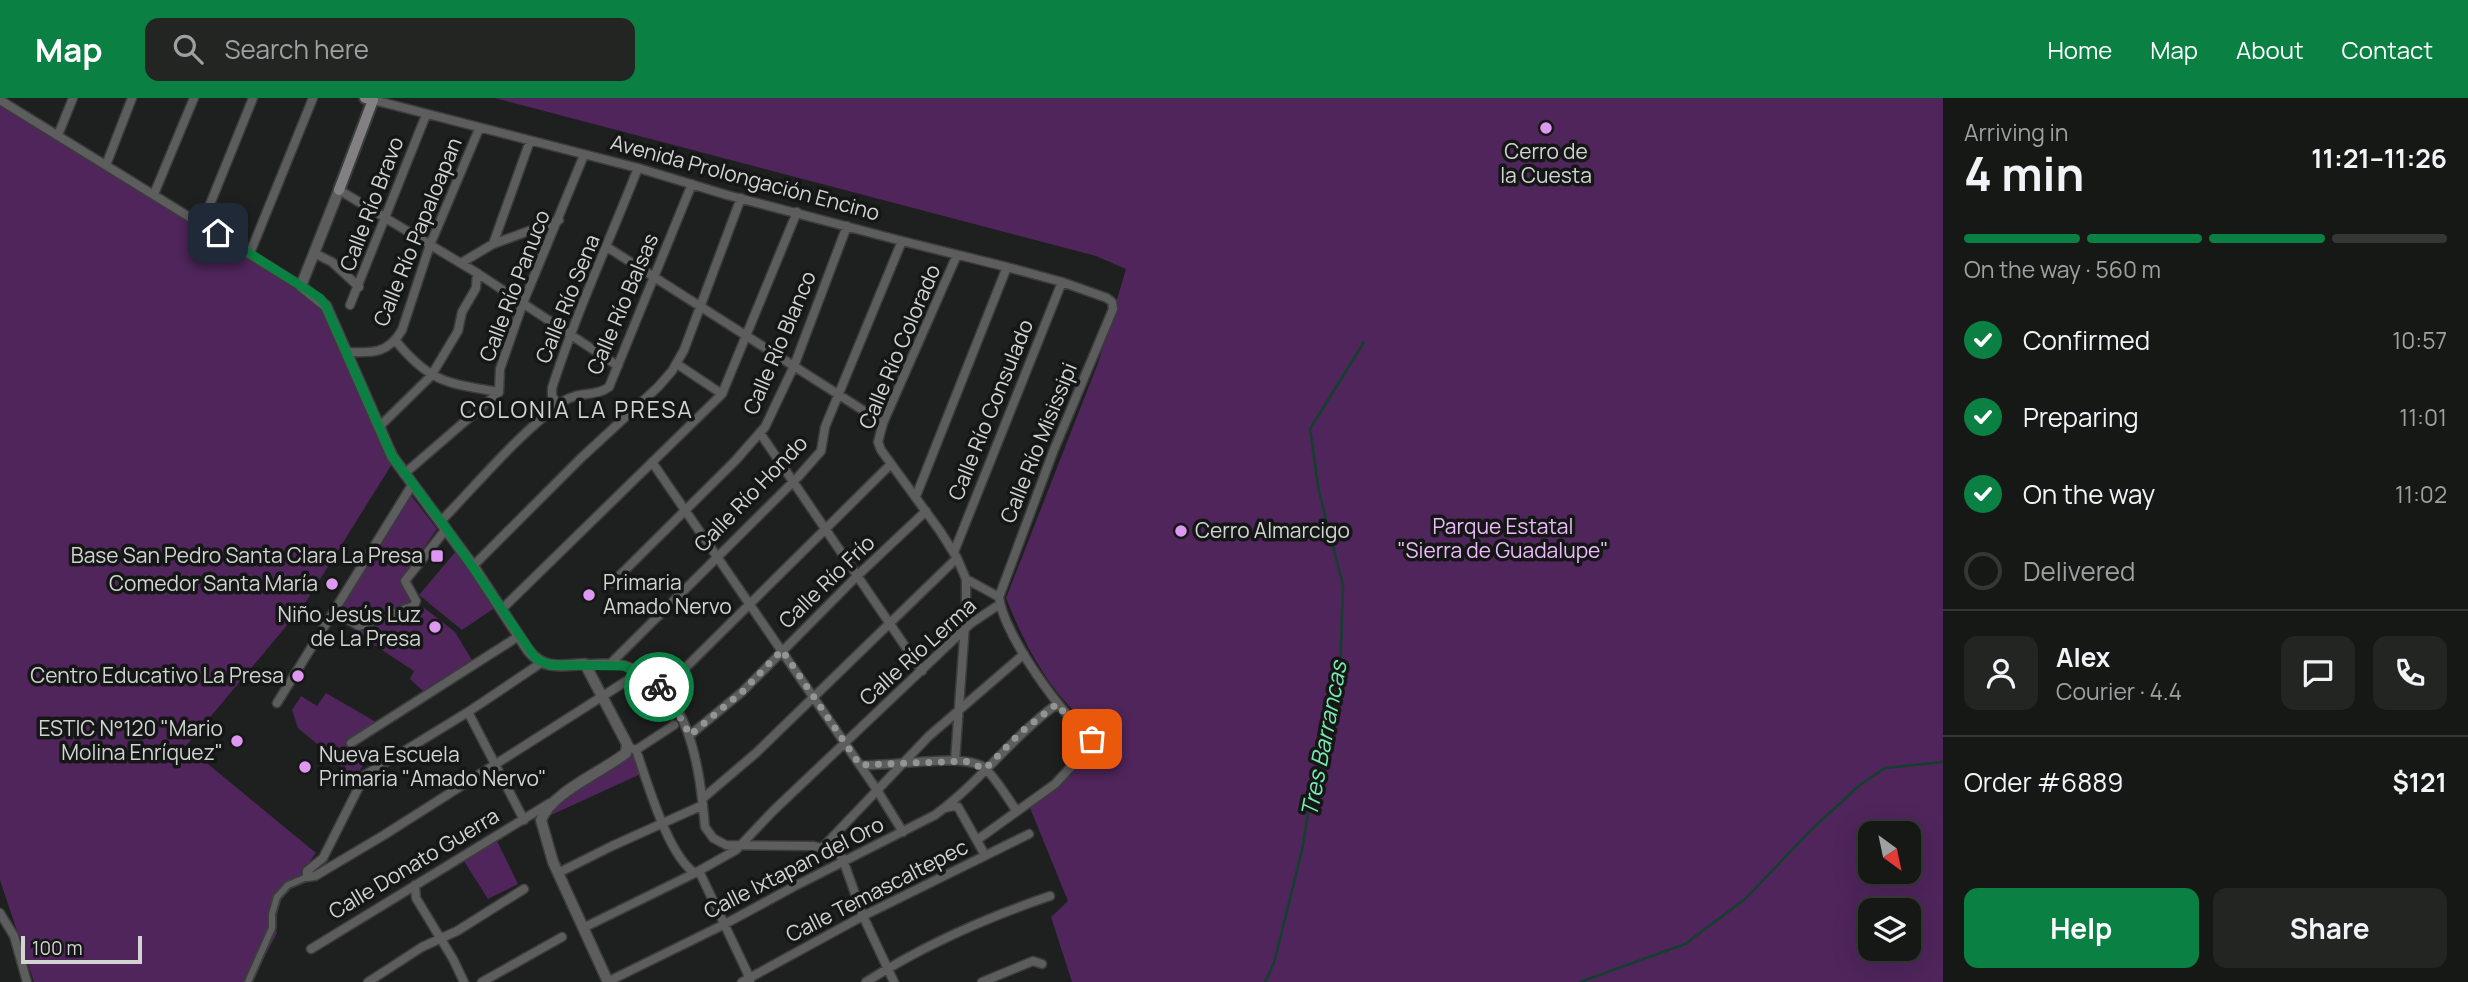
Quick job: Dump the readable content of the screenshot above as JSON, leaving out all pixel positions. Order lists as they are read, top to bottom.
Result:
{
  "streets": {
    "street": [
      "Avenida Prolongación Encino",
      "Calle Río Bravo",
      "Calle Río Papaloapan",
      "Calle Río Panuco",
      "Calle Río Sena",
      "Calle Río Balsas",
      "Calle Río Blanco",
      "Calle Río Colorado",
      "Calle Río Consulado",
      "Calle Río Misissipi",
      "Calle Río Hondo",
      "Calle Río Frío",
      "Calle Río Lerma",
      "Calle Donato Guerra",
      "Calle Ixtapan del Oro",
      "Calle Temascaltepec"
    ]
  },
  "crossings": [
    ["Avenida Prolongación Encino", "Calle Río Bravo"],
    ["Avenida Prolongación Encino", "Calle Río Papaloapan"],
    ["Avenida Prolongación Encino", "Calle Río Panuco"],
    ["Avenida Prolongación Encino", "Calle Río Sena"],
    ["Avenida Prolongación Encino", "Calle Río Balsas"],
    ["Avenida Prolongación Encino", "Calle Río Blanco"],
    ["Avenida Prolongación Encino", "Calle Río Colorado"],
    ["Avenida Prolongación Encino", "Calle Río Consulado"],
    ["Avenida Prolongación Encino", "Calle Río Misissipi"],
    ["Avenida Prolongación Encino", "Calle Río Hondo"],
    ["Calle Río Sena", "Calle Río Balsas"],
    ["Calle Río Misissipi", "Calle Río Lerma"]
  ],
  "districts": ["COLONIA LA PRESA"],
  "water": ["Tres Barrancas"],
  "parks": ["Parque Estatal \"Sierra de Guadalupe\""],
  "places": {
    "other": [
      "Cerro de la Cuesta",
      "Cerro Almarcigo",
      "Comedor Santa María",
      "Primaria Amado Nervo",
      "Niño Jesús Luz de La Presa",
      "Centro Educativo La Presa",
      "ESTIC N°120 \"Mario Molina Enríquez\"",
      "Nueva Escuela Primaria \"Amado Nervo\""
    ],
    "transit": ["Base San Pedro Santa Clara La Presa"]
  },
  "scale_bar": "100 m",
  "north": "bottom right",
  "page": {
    "header": "Map",
    "search": "Search here",
    "nav": [
      "Home",
      "Map",
      "About",
      "Contact"
    ],
    "heading": ["4 min", "Arriving in", "11:21–11:26"],
    "panel": [
      "Alex",
      "Courier · 4.4",
      "Order #6889",
      "$121"
    ],
    "bar": "On the way · 560 m",
    "list": [
      ["Confirmed", "10:57"],
      ["Preparing", "11:01"],
      ["On the way", "11:02"],
      "Delivered"
    ],
    "buttons": ["Help", "Share"],
    "scale": "100 m"
  }
}
